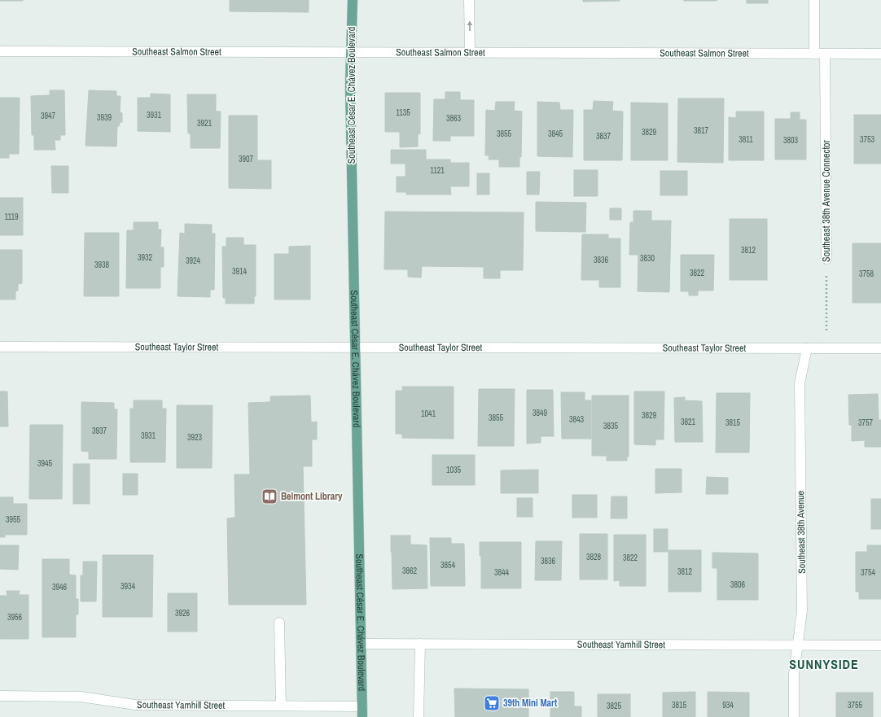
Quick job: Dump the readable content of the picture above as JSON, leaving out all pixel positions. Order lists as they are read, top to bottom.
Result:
{
  "streets": {
    "main road": ["Southeast César E. Chávez Boulevard"],
    "street": [
      "Southeast Salmon Street",
      "Southeast 38th Avenue Connector",
      "Southeast Taylor Street",
      "Southeast 38th Avenue",
      "Southeast Yamhill Street"
    ]
  },
  "crossings": [
    ["Southeast Salmon Street", "Southeast César E. Chávez Boulevard"],
    ["Southeast Salmon Street", "Southeast 38th Avenue Connector"],
    ["Southeast César E. Chávez Boulevard", "Southeast Taylor Street"],
    ["Southeast César E. Chávez Boulevard", "Southeast Yamhill Street"],
    ["Southeast 38th Avenue Connector", "Southeast Taylor Street"],
    ["Southeast Taylor Street", "Southeast 38th Avenue"],
    ["Southeast 38th Avenue", "Southeast Yamhill Street"]
  ],
  "districts": ["SUNNYSIDE"],
  "places": {
    "library": ["Belmont Library"],
    "supermarket": ["39th Mini Mart"]
  },
  "house_numbers": [
    "1135",
    "3931",
    "3947",
    "3939",
    "3863",
    "3921",
    "3817",
    "3829",
    "3855",
    "3845",
    "3837",
    "3811",
    "3753",
    "3803",
    "3907",
    "1121",
    "1119",
    "3812",
    "3932",
    "3830",
    "3836",
    "3924",
    "3938",
    "3914",
    "3822",
    "3758",
    "3849",
    "1041",
    "3829",
    "3855",
    "3843",
    "3821",
    "3815",
    "3757",
    "3835",
    "3937",
    "3931",
    "3923",
    "3945",
    "1035",
    "3955",
    "3828",
    "3822",
    "3836",
    "3854",
    "3862",
    "3812",
    "3844",
    "3754",
    "3806",
    "3934",
    "3946",
    "3926",
    "3956",
    "3815",
    "934",
    "3755",
    "3825"
  ]
}
